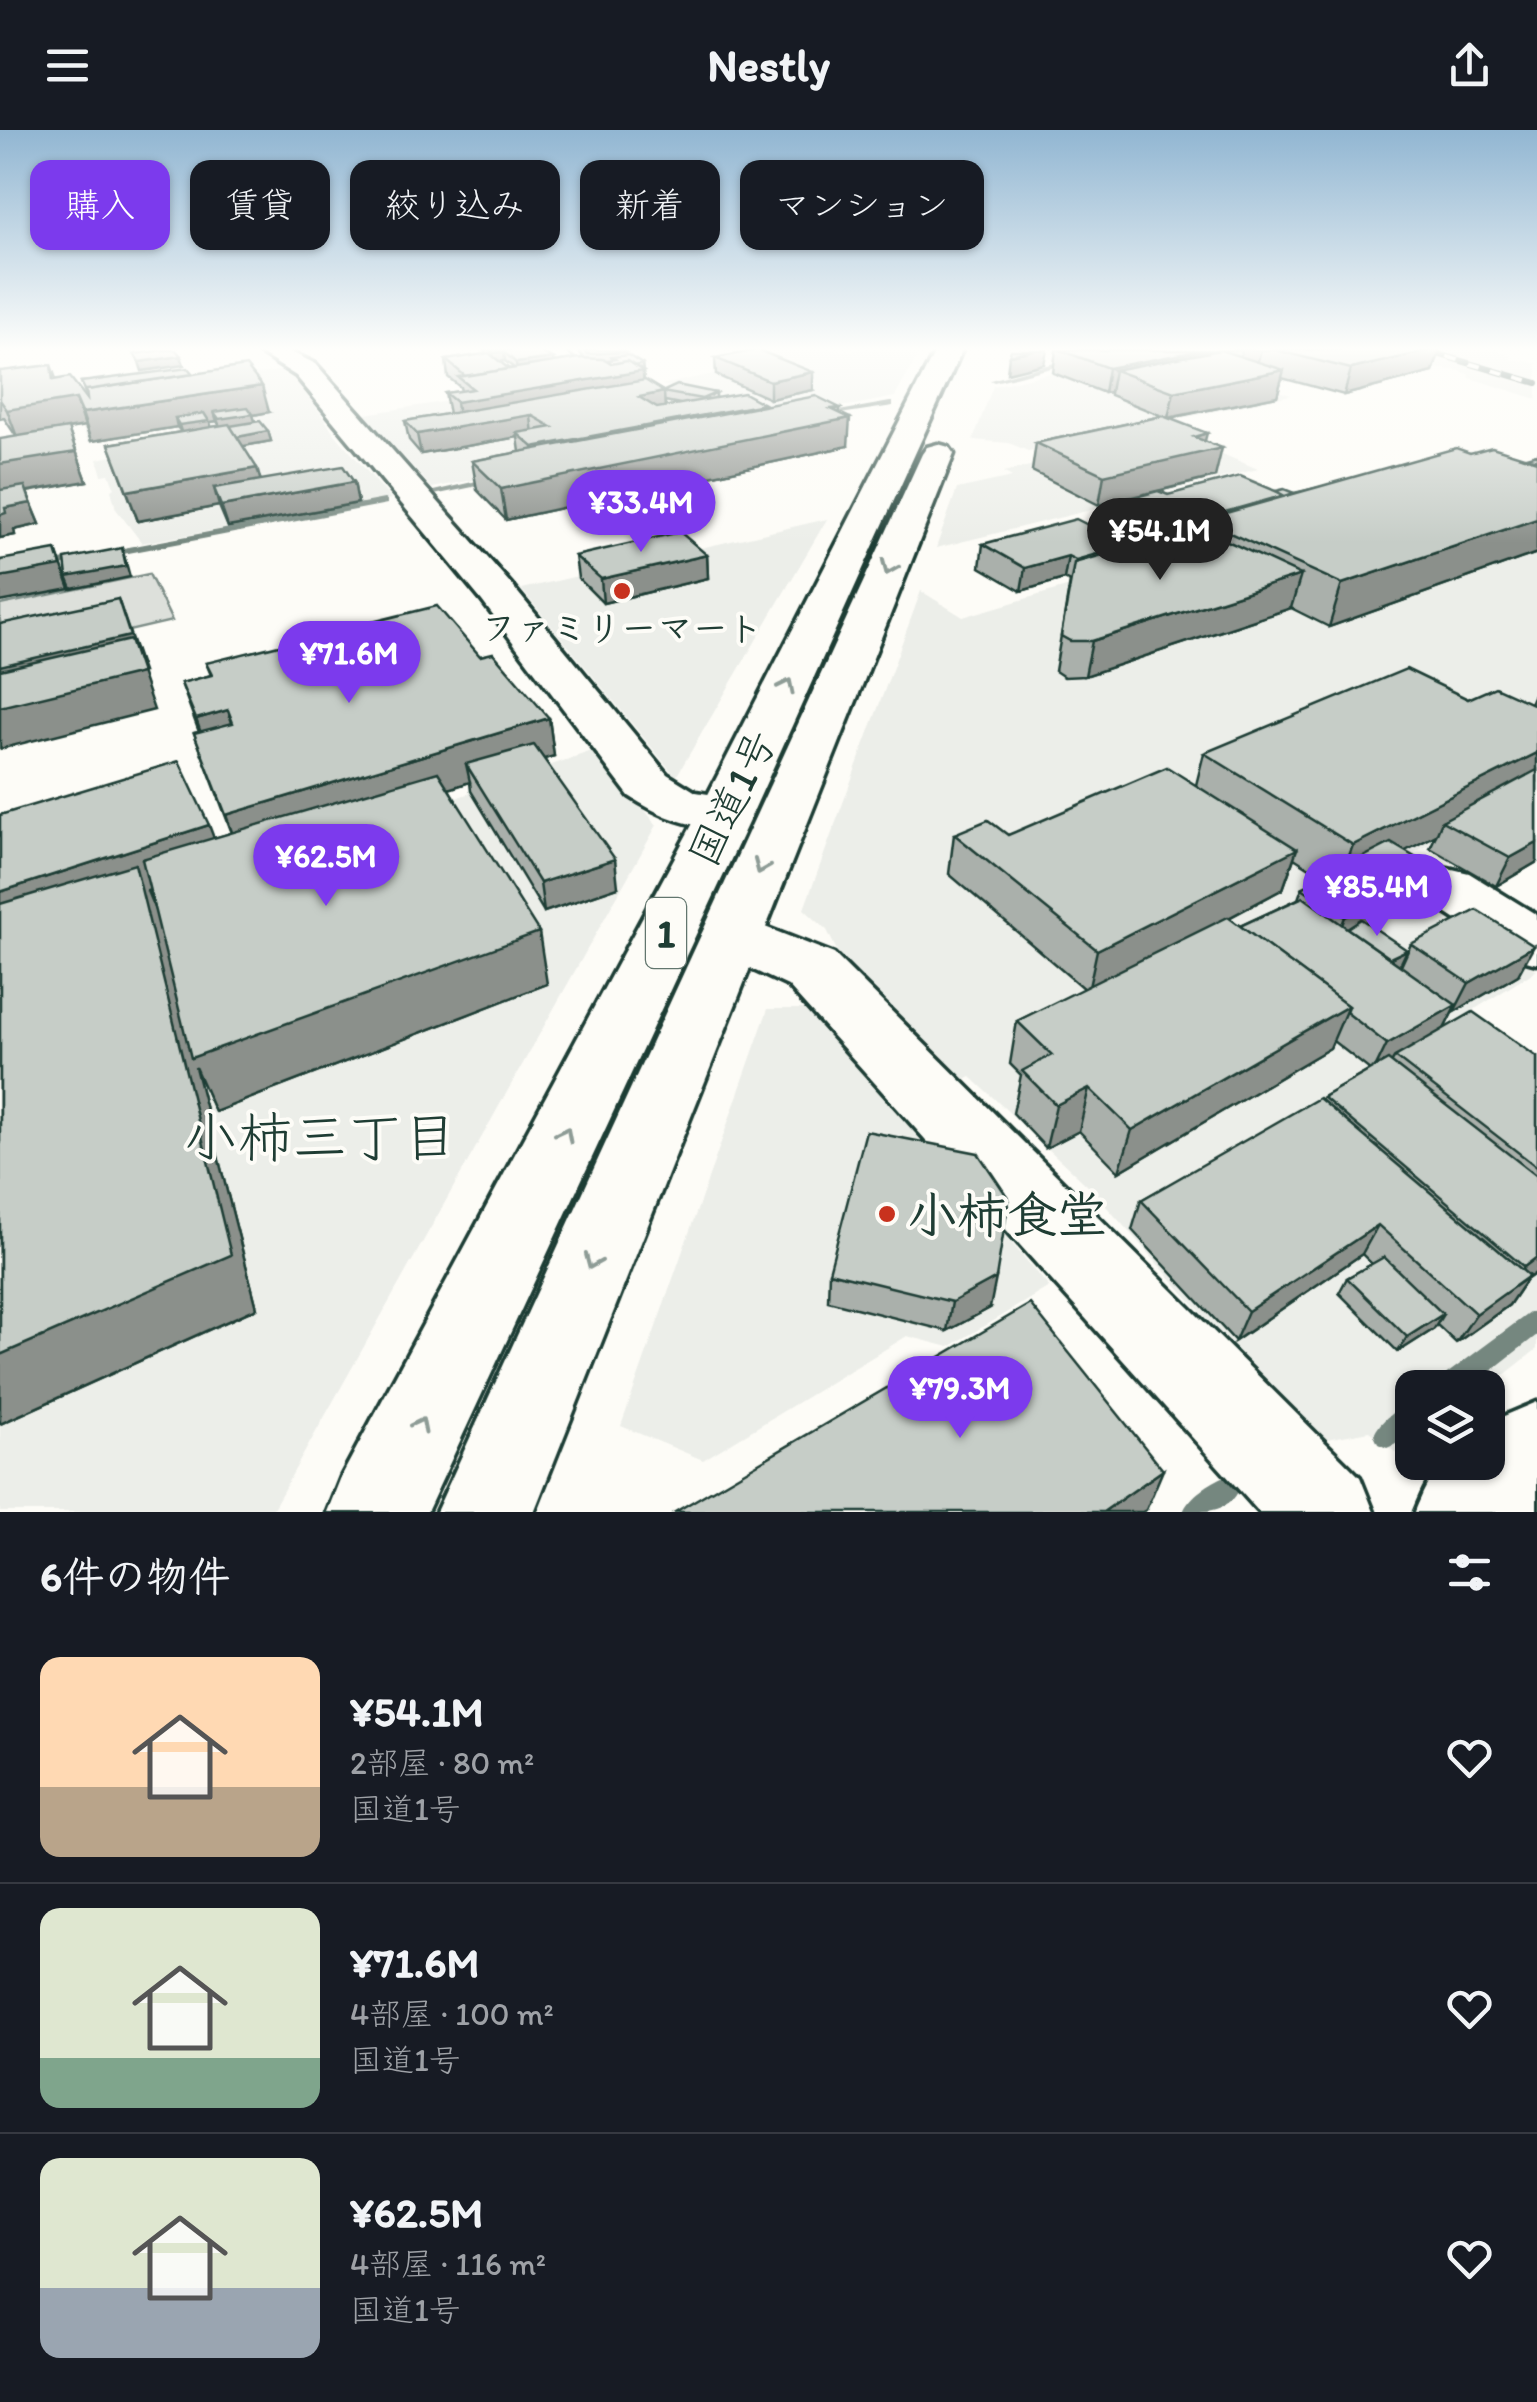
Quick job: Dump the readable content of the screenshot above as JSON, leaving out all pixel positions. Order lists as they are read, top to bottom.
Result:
{
  "streets": {
    "main road": ["国道1号", "1"]
  },
  "districts": ["小柿三丁目"],
  "places": ["ファミリーマート", "小柿食堂"],
  "page": {
    "header": "Nestly",
    "chip": [
      "購入",
      "賃貸",
      "絞り込み",
      "新着",
      "マンション"
    ],
    "price": [
      "¥33.4M",
      "¥54.1M",
      "¥71.6M",
      "¥62.5M",
      "¥85.4M",
      "¥79.3M"
    ],
    "heading": "6件の物件",
    "list": [
      {
        "name": "¥54.1M",
        "note": "2部屋 · 80 m² · 国道1号"
      },
      {
        "name": "¥71.6M",
        "note": "4部屋 · 100 m² · 国道1号"
      },
      {
        "name": "¥62.5M",
        "note": "4部屋 · 116 m² · 国道1号"
      }
    ]
  }
}
